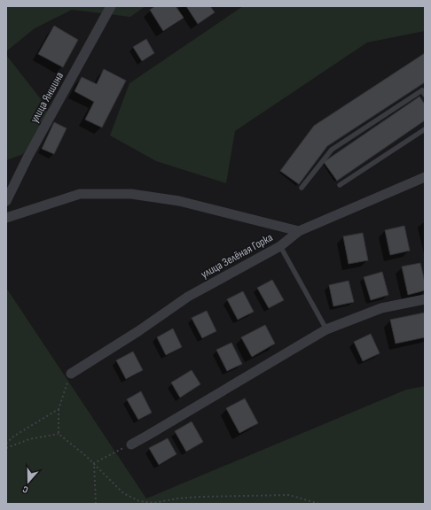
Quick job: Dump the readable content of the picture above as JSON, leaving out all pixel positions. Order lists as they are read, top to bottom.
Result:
{
  "streets": {
    "street": ["улица Яншина", "улица Зелёная Горка"]
  },
  "north": "bottom"
}
